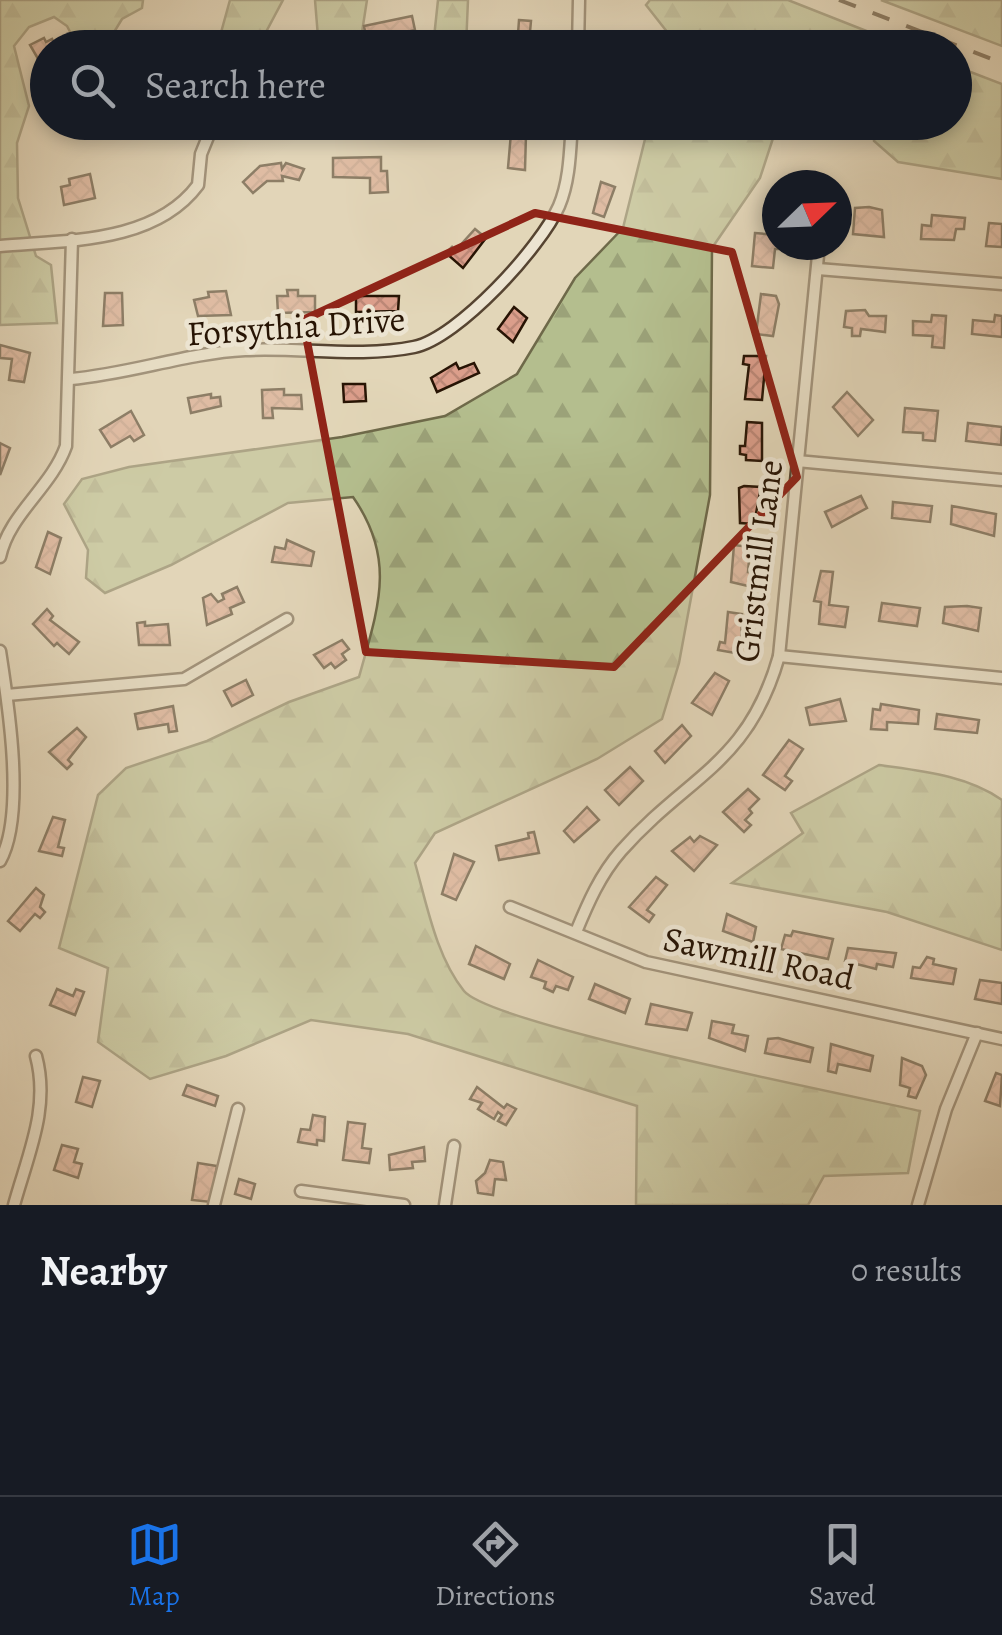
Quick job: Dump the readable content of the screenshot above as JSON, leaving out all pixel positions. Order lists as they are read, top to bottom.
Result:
{
  "streets": {
    "street": ["Forsythia Drive", "Gristmill Lane", "Sawmill Road"]
  },
  "crossings": [
    ["Gristmill Lane", "Sawmill Road"]
  ],
  "north": "top right",
  "page": {
    "search": "Search here",
    "heading": ["Nearby", "0 results"],
    "nav": ["Map", "Directions", "Saved"]
  }
}
